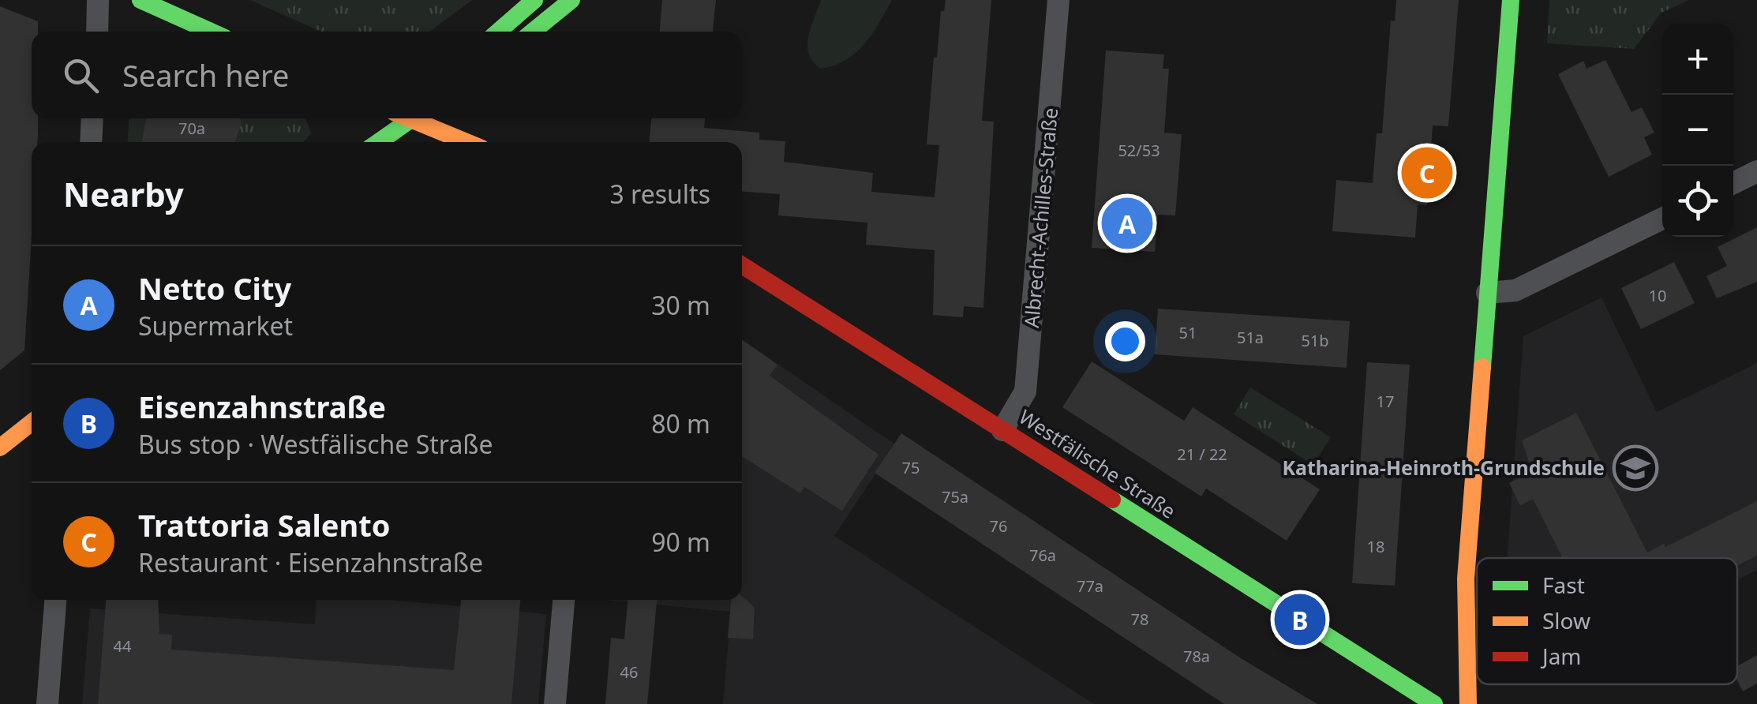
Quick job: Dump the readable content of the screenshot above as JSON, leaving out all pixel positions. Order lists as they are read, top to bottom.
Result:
{
  "streets": {
    "street": ["Albrecht-Achilles-Straße", "Westfälische Straße"]
  },
  "crossings": [
    ["Albrecht-Achilles-Straße", "Westfälische Straße"]
  ],
  "places": {
    "school or university": ["Katharina-Heinroth-Grundschule"]
  },
  "house_numbers": [
    "70a",
    "52/53",
    "10",
    "51",
    "51a",
    "51b",
    "17",
    "21 / 22",
    "75",
    "75a",
    "76",
    "18",
    "76a",
    "77a",
    "78",
    "44",
    "78a",
    "46"
  ],
  "legend": ["Fast", "Slow", "Jam"],
  "page": {
    "map_buttons": ["+", "−"],
    "search": "Search here",
    "heading": ["Nearby", "3 results"],
    "pins": ["C", "A", "B"],
    "list": [
      {
        "mark": "A",
        "name": "Netto City",
        "note": "Supermarket",
        "value": "30 m"
      },
      {
        "mark": "B",
        "name": "Eisenzahnstraße",
        "note": "Bus stop · Westfälische Straße",
        "value": "80 m"
      },
      {
        "mark": "C",
        "name": "Trattoria Salento",
        "note": "Restaurant · Eisenzahnstraße",
        "value": "90 m"
      }
    ]
  }
}
